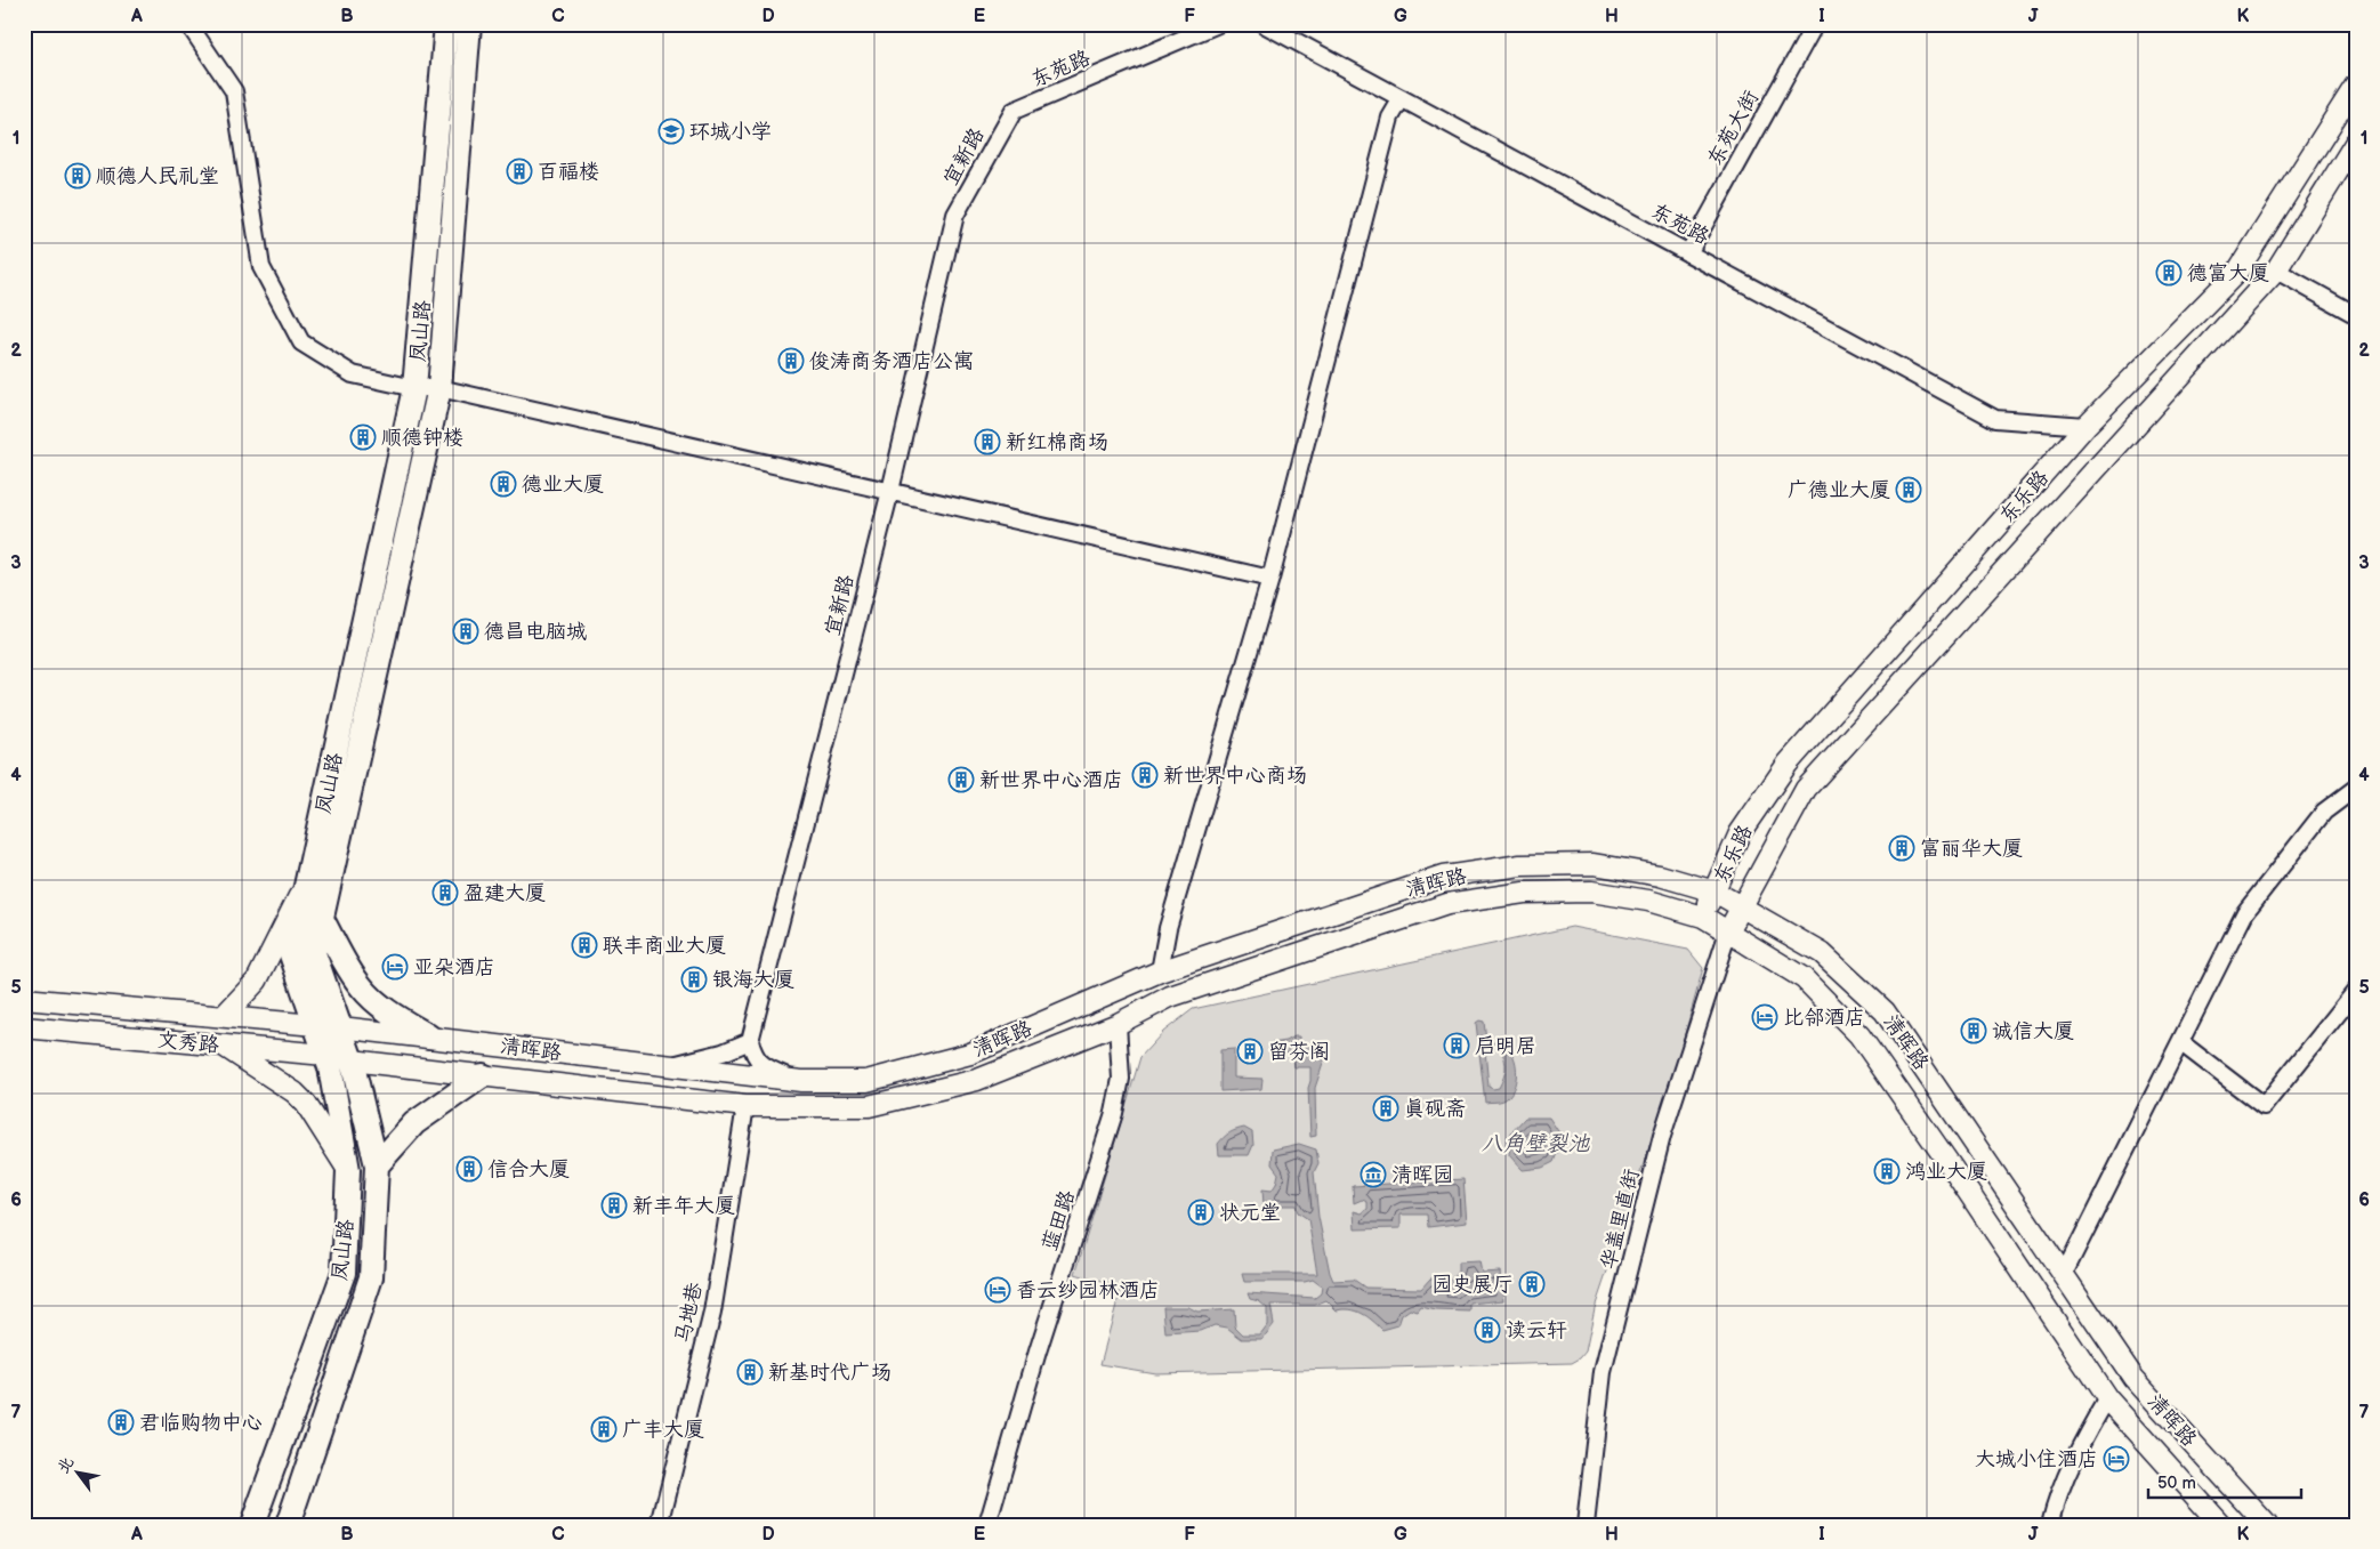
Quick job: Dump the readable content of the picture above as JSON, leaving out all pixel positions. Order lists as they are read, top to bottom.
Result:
{
  "streets": {
    "main road": ["凤山路"],
    "street": [
      "东苑路",
      "东苑大街",
      "宜新路",
      "东乐路",
      "清晖路",
      "文秀路",
      "华盖里直街",
      "蓝田路",
      "马地巷"
    ]
  },
  "crossings": [
    ["东苑路", "东苑大街"],
    ["东苑路", "宜新路"],
    ["东苑路", "东乐路"],
    ["凤山路", "清晖路"],
    ["凤山路", "文秀路"],
    ["东乐路", "清晖路"],
    ["东乐路", "华盖里直街"],
    ["清晖路", "文秀路"],
    ["清晖路", "华盖里直街"],
    ["清晖路", "蓝田路"],
    ["清晖路", "马地巷"]
  ],
  "water": ["八角壁裂池"],
  "places": {
    "school or university": ["环城小学"],
    "building": [
      "百福楼",
      "顺德人民礼堂",
      "德富大厦",
      "俊涛商务酒店公寓",
      "顺德钟楼",
      "新红棉商场",
      "德业大厦",
      "广德业大厦",
      "德昌电脑城",
      "新世界中心商场",
      "新世界中心酒店",
      "富丽华大厦",
      "盈建大厦",
      "联丰商业大厦",
      "银海大厦",
      "诚信大厦",
      "启明居",
      "留芬阁",
      "真砚斋",
      "信合大厦",
      "鸿业大厦",
      "新丰年大厦",
      "状元堂",
      "园史展厅",
      "读云轩",
      "新基时代广场",
      "君临购物中心",
      "广丰大厦"
    ],
    "hotel": [
      "亚朵酒店",
      "比邻酒店",
      "香云纱园林酒店",
      "大城小住酒店"
    ],
    "museum": ["清晖园"]
  },
  "scale_bar": "50 m",
  "north": "top left",
  "grid": {
    "columns": [
      "A",
      "B",
      "C",
      "D",
      "E",
      "F",
      "G",
      "H",
      "I",
      "J",
      "K"
    ],
    "rows": [
      "1",
      "2",
      "3",
      "4",
      "5",
      "6",
      "7"
    ]
  }
}
